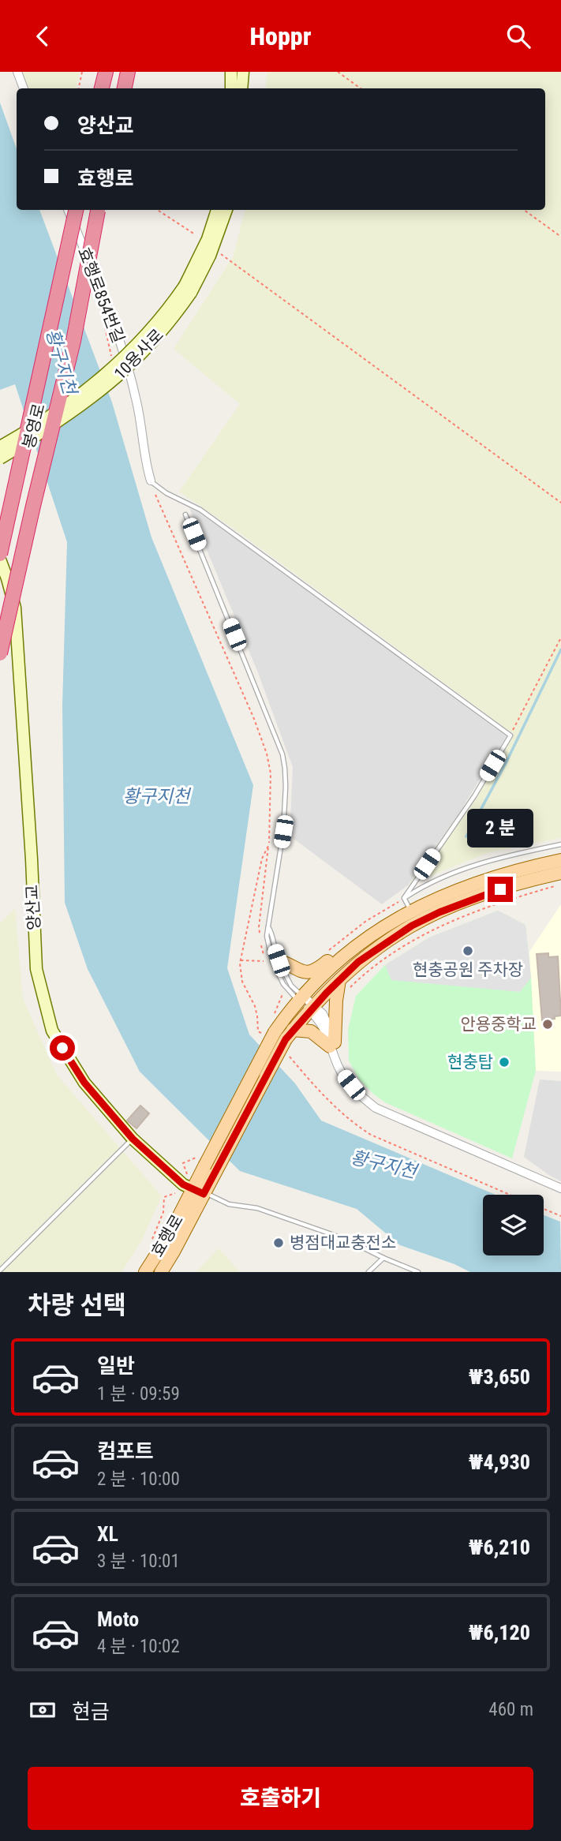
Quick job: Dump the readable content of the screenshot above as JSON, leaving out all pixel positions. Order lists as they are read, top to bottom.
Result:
{
  "streets": {
    "highway": ["봉영로"],
    "main road": ["효행로"],
    "street": ["효행로854번길", "10용사로", "양산교"]
  },
  "crossings": [
    ["양산교", "효행로"]
  ],
  "water": ["황구지천"],
  "places": [
    "현충공원 주차장",
    "안용중학교",
    "현충탑",
    "병점대교충전소"
  ],
  "page": {
    "header": "Hoppr",
    "banner": ["양산교", "효행로"],
    "bubble": "2 분",
    "heading": "차량 선택",
    "list": [
      {
        "name": "일반",
        "note": "1 분 · 09:59",
        "value": "₩3,650"
      },
      {
        "name": "컴포트",
        "note": "2 분 · 10:00",
        "value": "₩4,930"
      },
      {
        "name": "XL",
        "note": "3 분 · 10:01",
        "value": "₩6,210"
      },
      {
        "name": "Moto",
        "note": "4 분 · 10:02",
        "value": "₩6,120"
      }
    ],
    "pay": ["현금", "460 m"],
    "buttons": "호출하기"
  }
}
